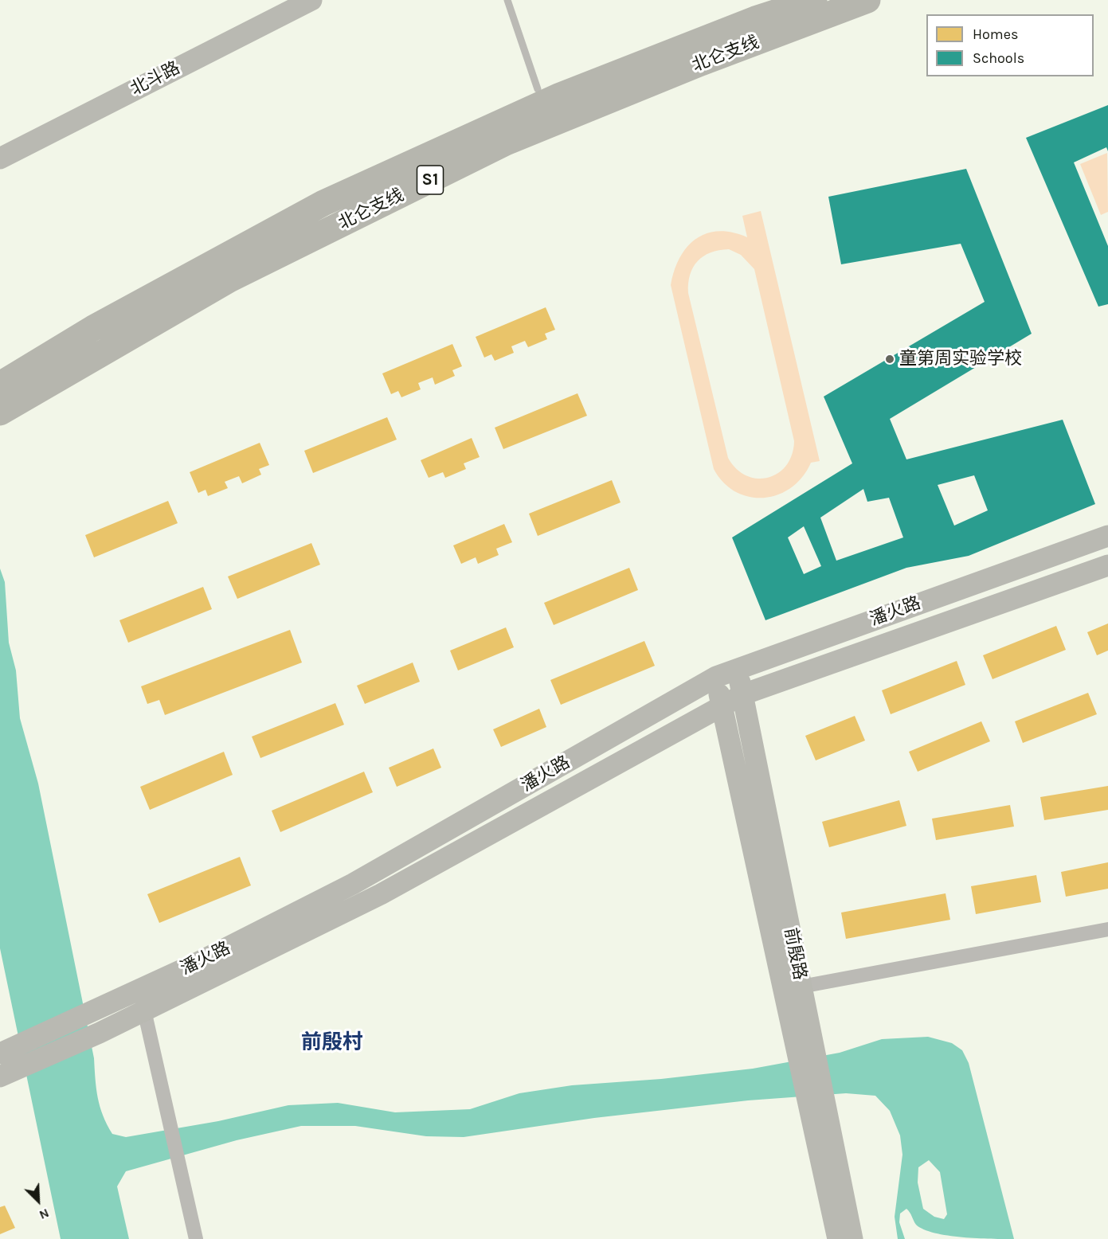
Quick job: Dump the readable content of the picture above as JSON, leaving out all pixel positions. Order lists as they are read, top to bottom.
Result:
{
  "streets": {
    "highway": ["北仑支线", "S1"],
    "street": ["北斗路", "潘火路", "前殷路"]
  },
  "crossings": [
    ["潘火路", "前殷路"]
  ],
  "districts": ["前殷村"],
  "places": ["童第周实验学校"],
  "legend": ["Homes", "Schools"],
  "north": "bottom right"
}
